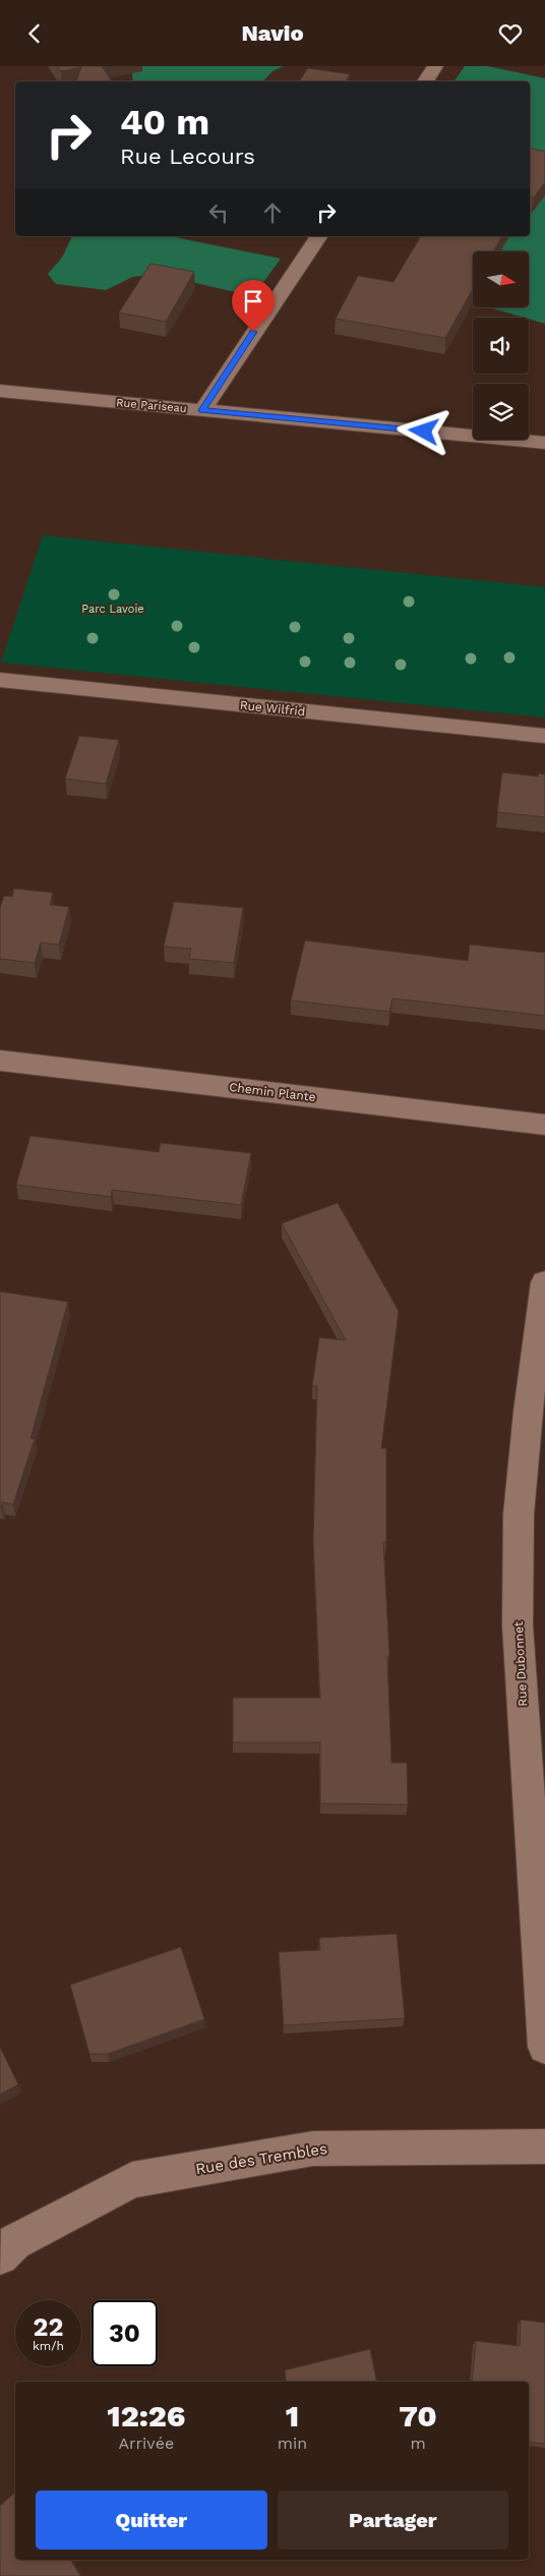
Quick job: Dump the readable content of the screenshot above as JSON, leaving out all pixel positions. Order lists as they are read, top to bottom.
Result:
{
  "streets": {
    "street": [
      "Rue Pariseau",
      "Rue Wilfrid",
      "Chemin Plante",
      "Rue Dubonnet",
      "Rue des Trembles"
    ]
  },
  "parks": ["Parc Lavoie"],
  "north": "right",
  "page": {
    "header": "Navio",
    "turn": ["40 m", "Rue Lecours"],
    "speed": "22 km/h",
    "limit": "30",
    "eta": [
      "12:26",
      "Arrivée",
      "1",
      "min",
      "70",
      "m"
    ],
    "buttons": ["Quitter", "Partager"]
  }
}
